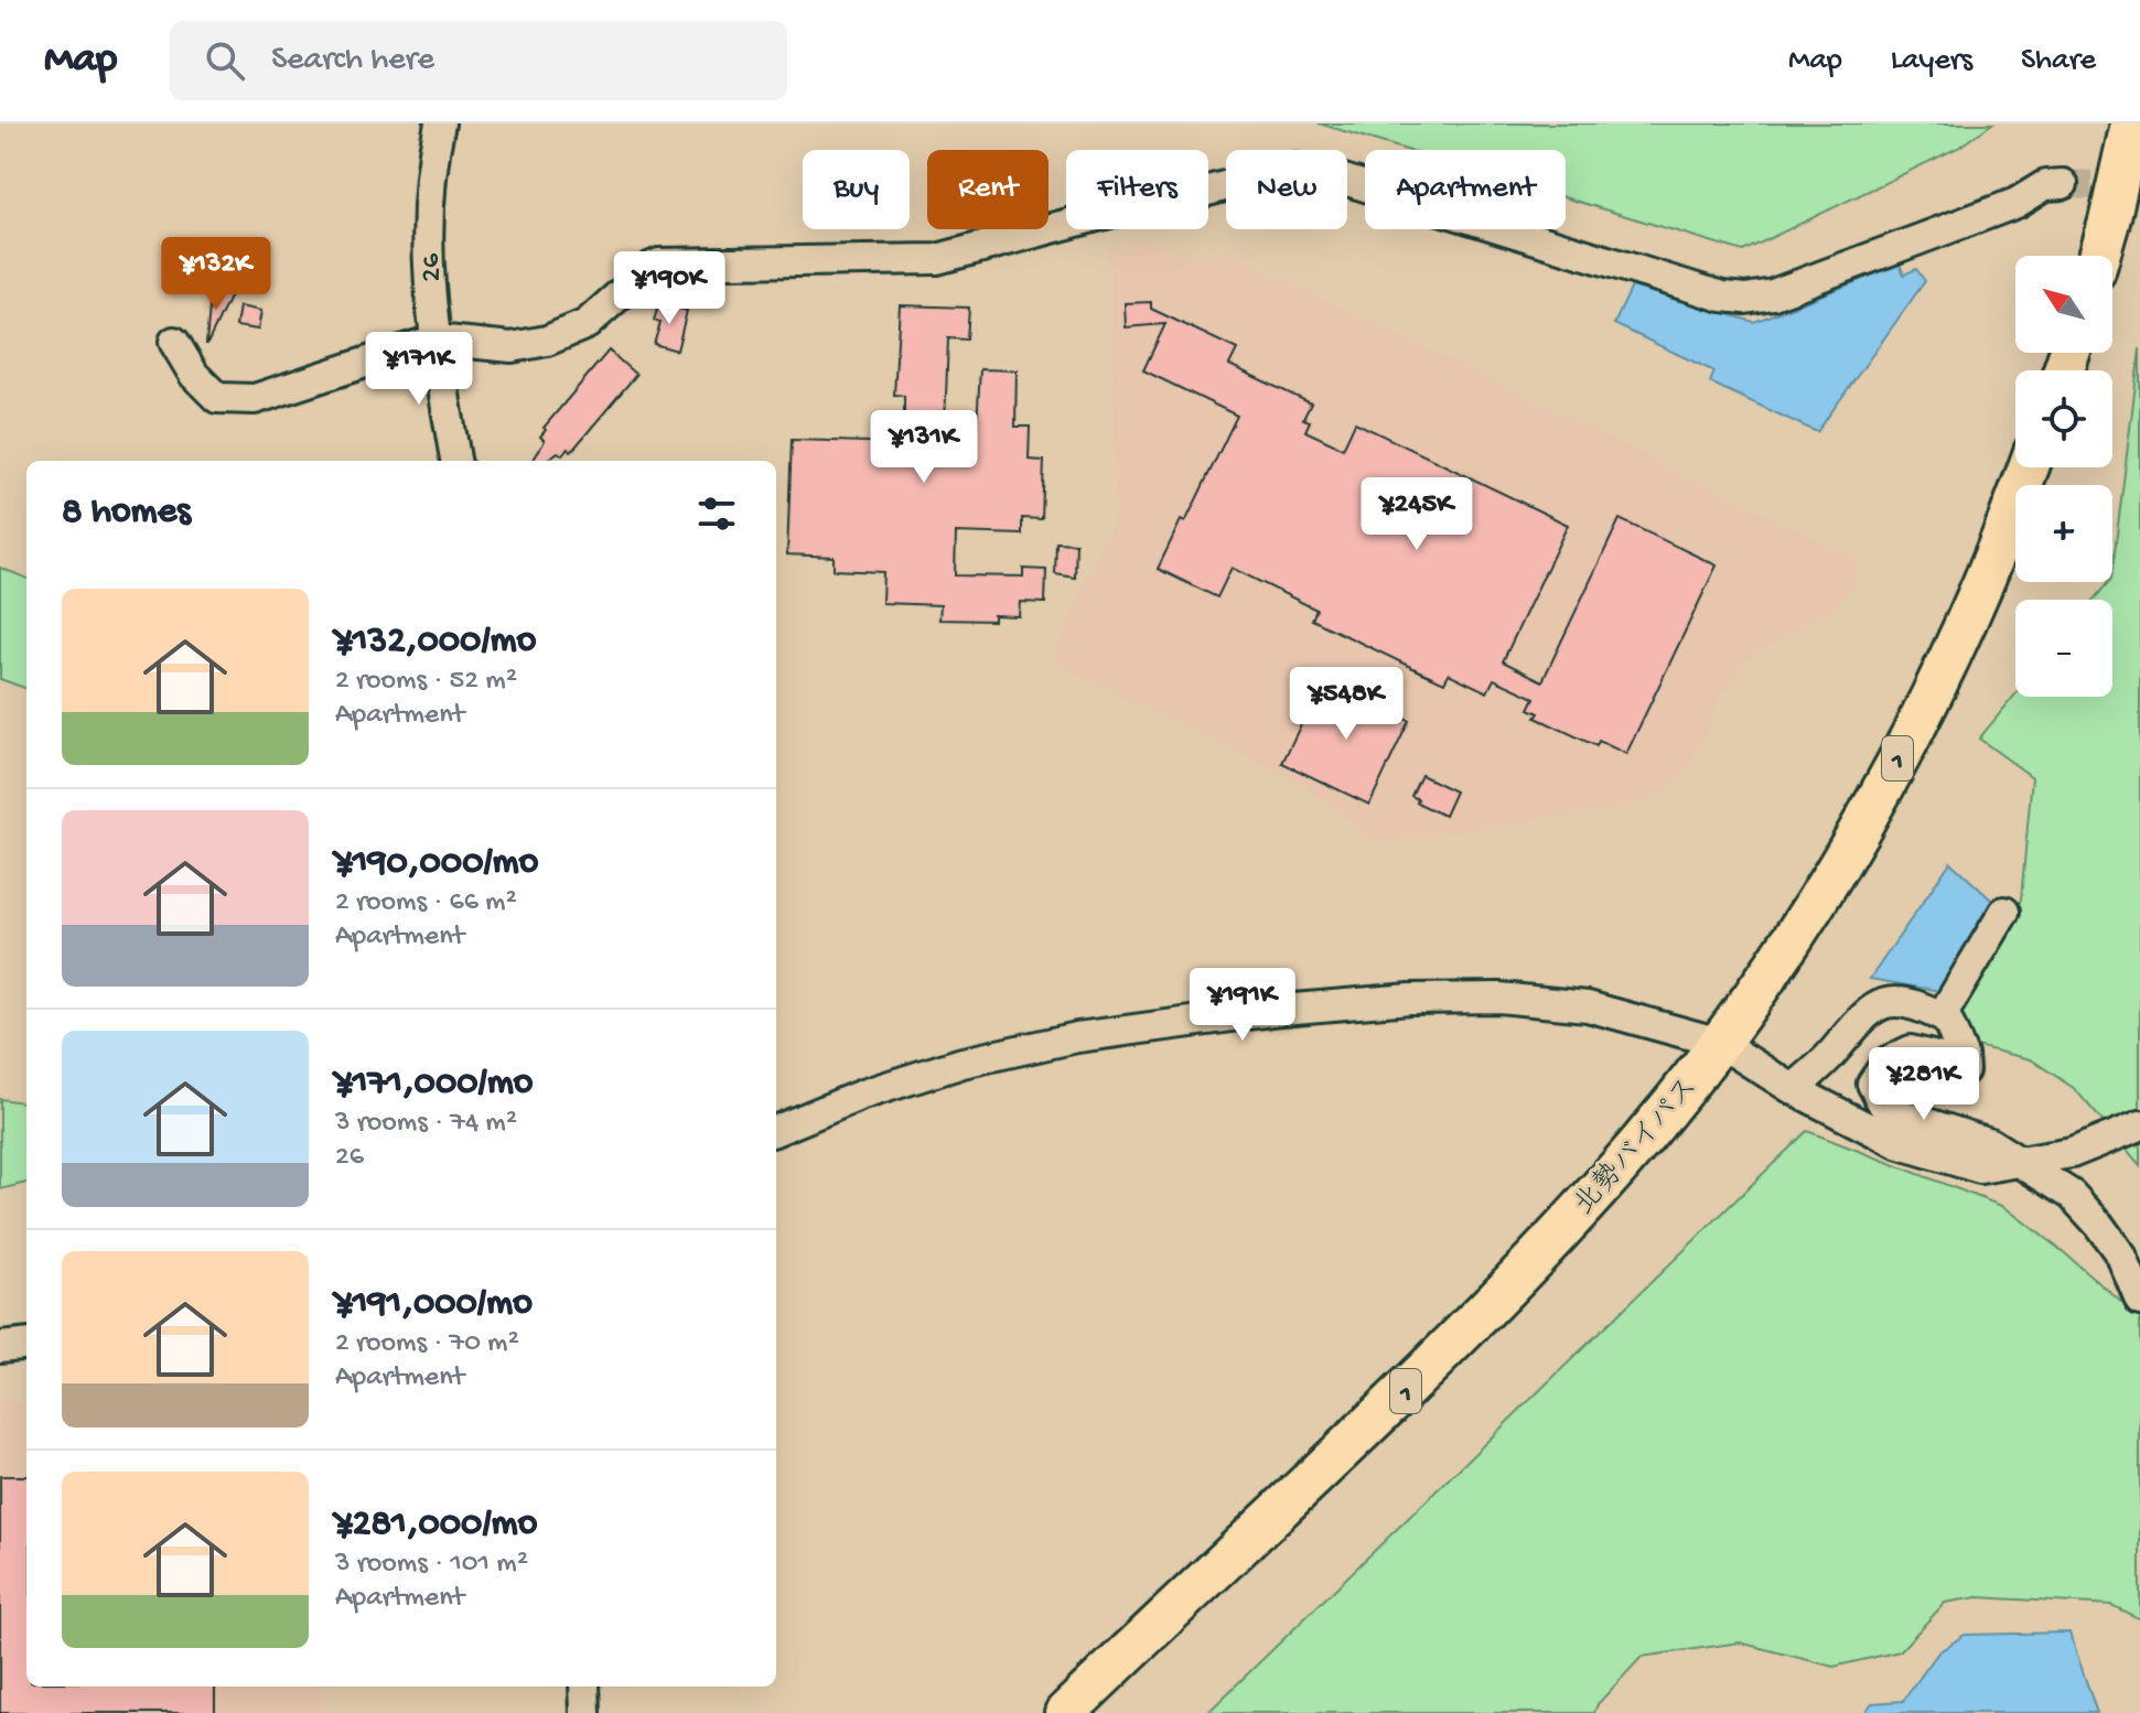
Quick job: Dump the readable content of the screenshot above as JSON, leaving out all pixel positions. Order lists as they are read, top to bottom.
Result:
{
  "streets": {
    "highway": ["1", "北勢バイパス"],
    "street": ["26"]
  },
  "north": "top left",
  "page": {
    "header": "Map",
    "search": "Search here",
    "nav": ["Map", "Layers", "Share"],
    "chip": [
      "Buy",
      "Rent",
      "Filters",
      "New",
      "Apartment"
    ],
    "price": [
      "¥132K",
      "¥190K",
      "¥171K",
      "¥131K",
      "¥245K",
      "¥548K",
      "¥191K",
      "¥281K"
    ],
    "map_buttons": ["+", "−"],
    "heading": "8 homes",
    "list": [
      {
        "name": "¥132,000/mo",
        "note": "2 rooms · 52 m² · Apartment"
      },
      {
        "name": "¥190,000/mo",
        "note": "2 rooms · 66 m² · Apartment"
      },
      {
        "name": "¥171,000/mo",
        "note": "3 rooms · 74 m² · 26"
      },
      {
        "name": "¥191,000/mo",
        "note": "2 rooms · 70 m² · Apartment"
      },
      {
        "name": "¥281,000/mo",
        "note": "3 rooms · 101 m² · Apartment"
      }
    ]
  }
}
